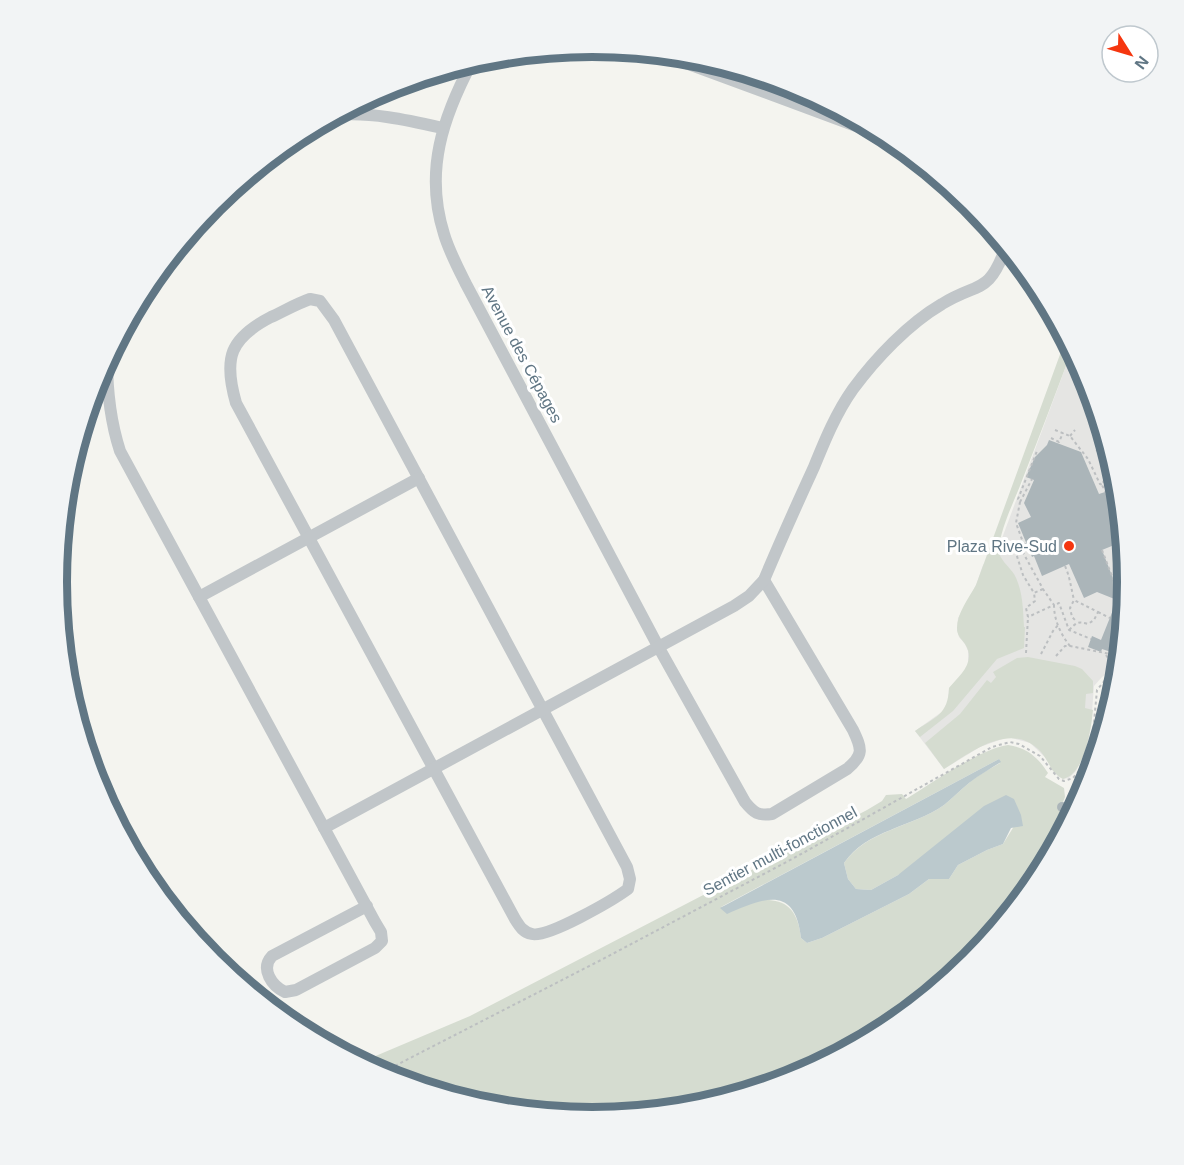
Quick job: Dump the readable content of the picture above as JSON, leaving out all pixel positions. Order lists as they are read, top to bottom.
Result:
{
  "streets": {
    "street": ["Avenue des Cépages"],
    "path": ["Sentier multi-fonctionnel"]
  },
  "places": ["Plaza Rive-Sud"],
  "north": "bottom right"
}
